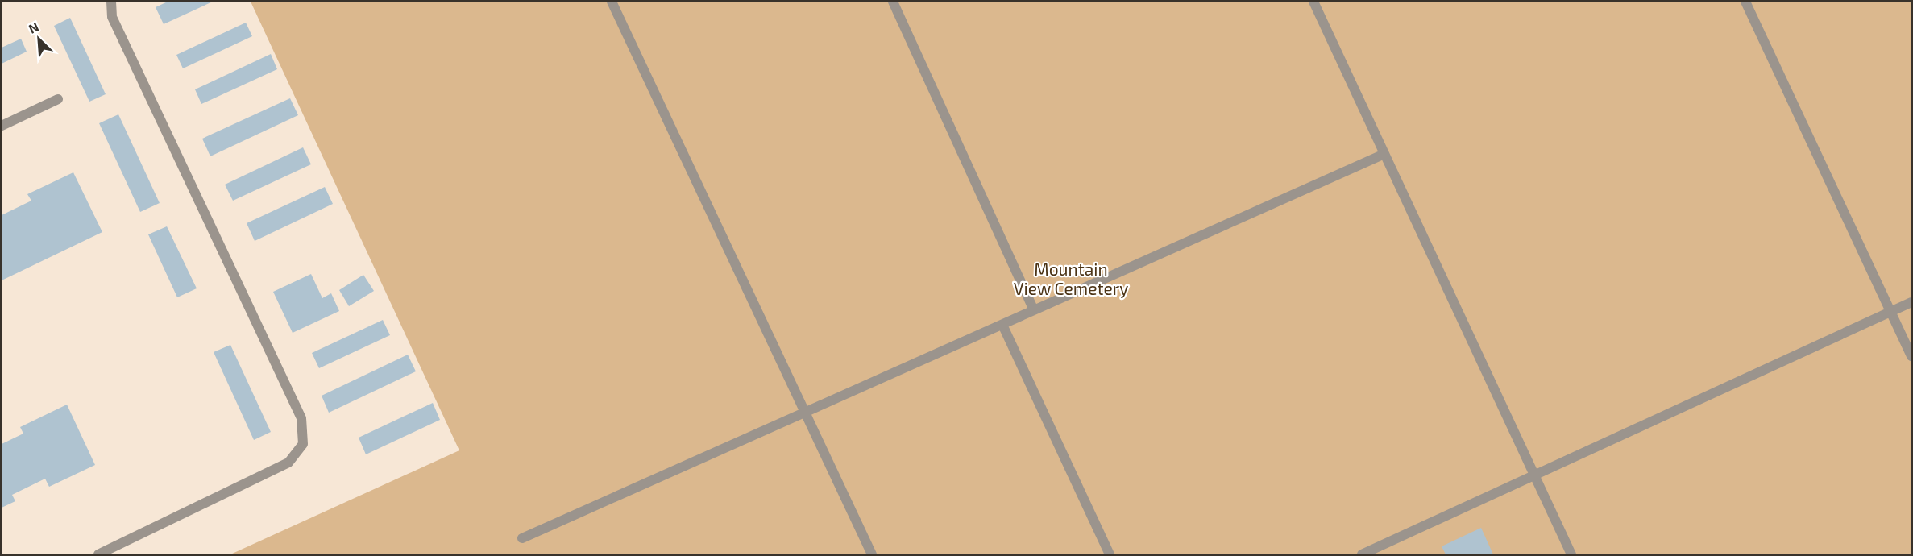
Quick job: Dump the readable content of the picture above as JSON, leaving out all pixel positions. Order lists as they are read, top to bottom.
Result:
{
  "parks": ["Mountain View Cemetery"],
  "north": "top left"
}
